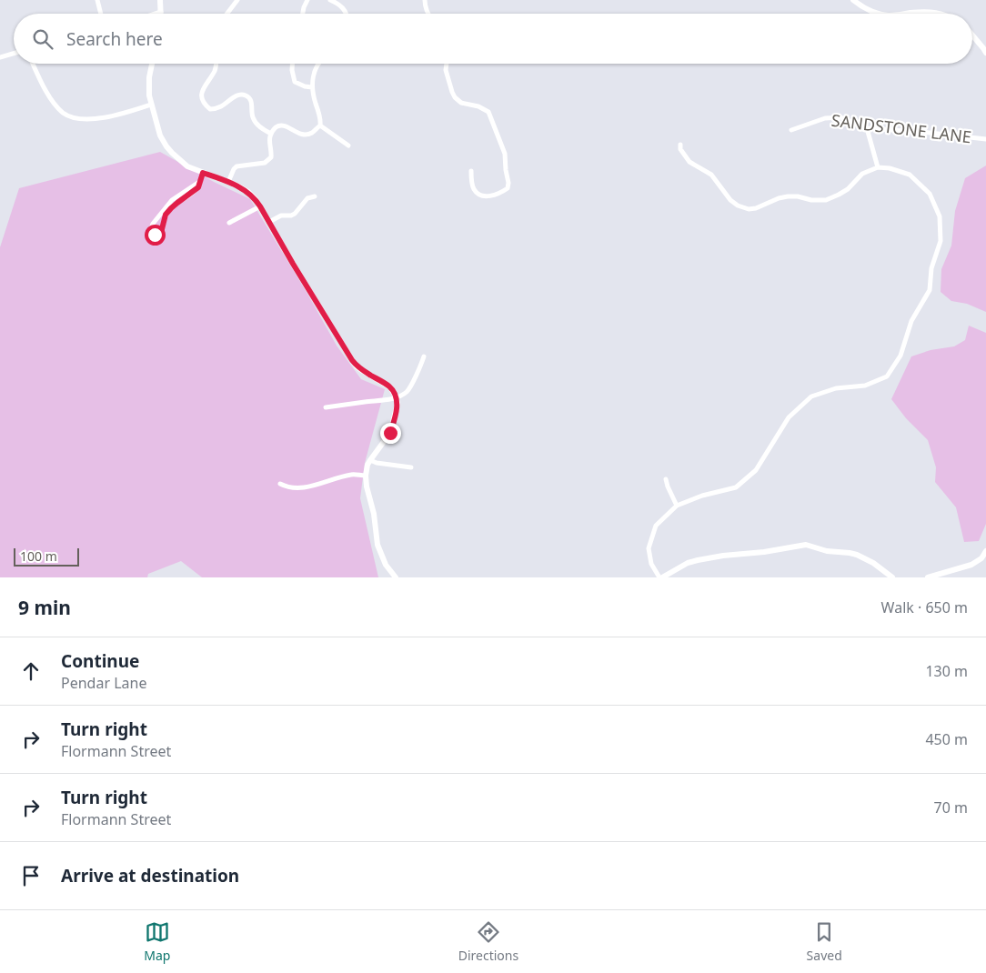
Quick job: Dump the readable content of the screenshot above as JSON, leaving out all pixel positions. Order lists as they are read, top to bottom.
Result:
{
  "streets": {
    "street": ["SANDSTONE LANE"]
  },
  "scale_bar": "100 m",
  "page": {
    "search": "Search here",
    "scale": "100 m",
    "heading": ["9 min", "Walk · 650 m"],
    "list": [
      ["Continue", "Pendar Lane", "130 m"],
      ["Turn right", "Flormann Street", "450 m"],
      ["Turn right", "Flormann Street", "70 m"],
      "Arrive at destination"
    ],
    "nav": ["Map", "Directions", "Saved"]
  }
}
